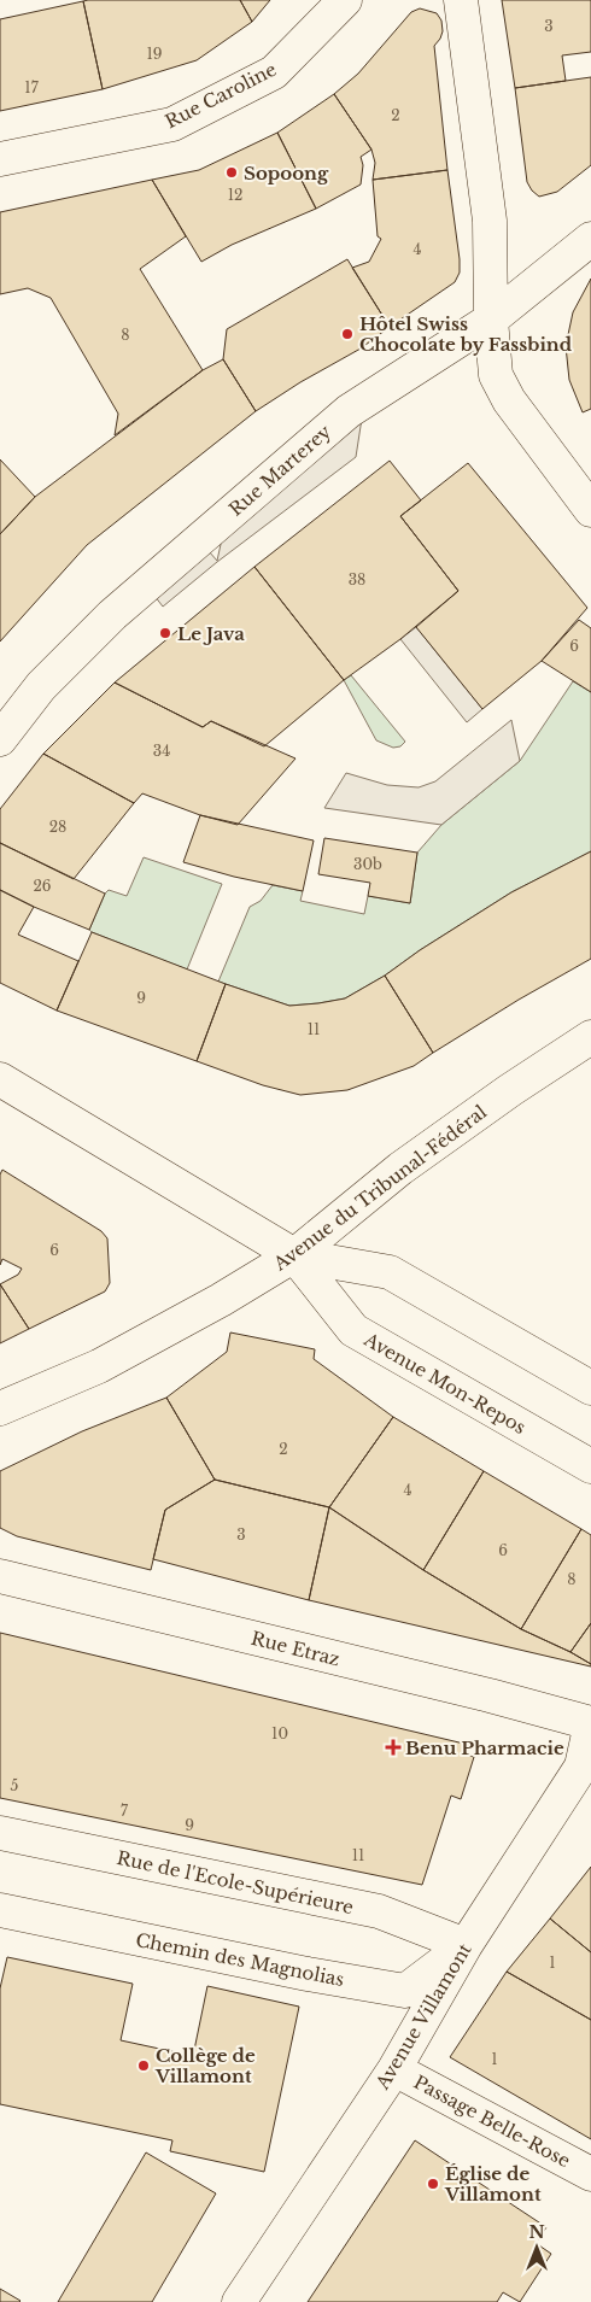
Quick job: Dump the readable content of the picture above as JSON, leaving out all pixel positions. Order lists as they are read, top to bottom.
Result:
{
  "streets": {
    "street": [
      "Rue Caroline",
      "Rue Marterey",
      "Avenue du Tribunal-Fédéral",
      "Avenue Mon-Repos",
      "Rue Etraz",
      "Rue de l'Ecole-Supérieure",
      "Chemin des Magnolias",
      "Avenue Villamont",
      "Passage Belle-Rose"
    ]
  },
  "crossings": [
    ["Avenue du Tribunal-Fédéral", "Avenue Mon-Repos"],
    ["Rue Etraz", "Avenue Villamont"],
    ["Rue de l'Ecole-Supérieure", "Chemin des Magnolias"],
    ["Rue de l'Ecole-Supérieure", "Avenue Villamont"],
    ["Chemin des Magnolias", "Avenue Villamont"],
    ["Avenue Villamont", "Passage Belle-Rose"]
  ],
  "places": {
    "other": [
      "Sopoong",
      "Hôtel Swiss Chocolate by Fassbind",
      "Le Java",
      "Collège de Villamont",
      "Église de Villamont"
    ],
    "health": ["Benu Pharmacie"]
  },
  "house_numbers": [
    "3",
    "19",
    "17",
    "2",
    "12",
    "4",
    "8",
    "38",
    "6",
    "34",
    "28",
    "30b",
    "26",
    "9",
    "11",
    "6",
    "2",
    "4",
    "3",
    "6",
    "8",
    "10",
    "5",
    "7",
    "9",
    "11",
    "1",
    "1"
  ],
  "north": "top"
}
